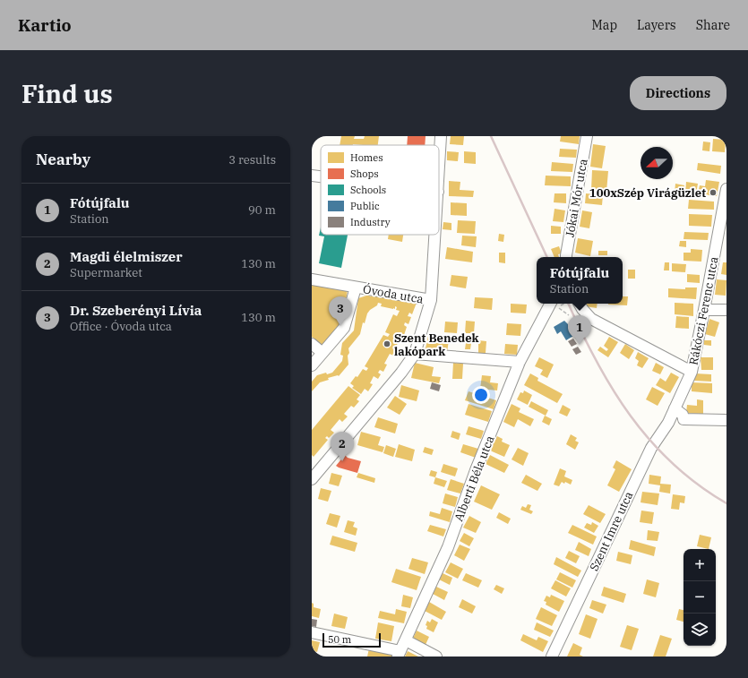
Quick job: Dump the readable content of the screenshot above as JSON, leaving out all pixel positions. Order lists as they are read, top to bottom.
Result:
{
  "streets": {
    "street": [
      "Jókai Mór utca",
      "Óvoda utca",
      "Rákóczi Ferenc utca",
      "Alberti Béla utca",
      "Szent Imre utca"
    ]
  },
  "crossings": [
    ["Rákóczi Ferenc utca", "Szent Imre utca"]
  ],
  "places": ["100xSzép Virágüzlet", "Szent Benedek lakópark"],
  "legend": [
    "Homes",
    "Shops",
    "Schools",
    "Public",
    "Industry"
  ],
  "scale_bar": "50 m",
  "north": "left",
  "page": {
    "header": "Kartio",
    "nav": ["Map", "Layers", "Share"],
    "buttons": "Directions",
    "title": "Find us",
    "heading": ["Nearby", "3 results"],
    "list": [
      {
        "mark": "1",
        "name": "Fótújfalu",
        "note": "Station",
        "value": "90 m"
      },
      {
        "mark": "2",
        "name": "Magdi élelmiszer",
        "note": "Supermarket",
        "value": "130 m"
      },
      {
        "mark": "3",
        "name": "Dr. Szeberényi Lívia",
        "note": "Office · Óvoda utca",
        "value": "130 m"
      }
    ],
    "popup": ["Fótújfalu", "Station"],
    "pins": ["3", "1", "2"],
    "map_buttons": ["+", "−"],
    "scale": "50 m"
  }
}
